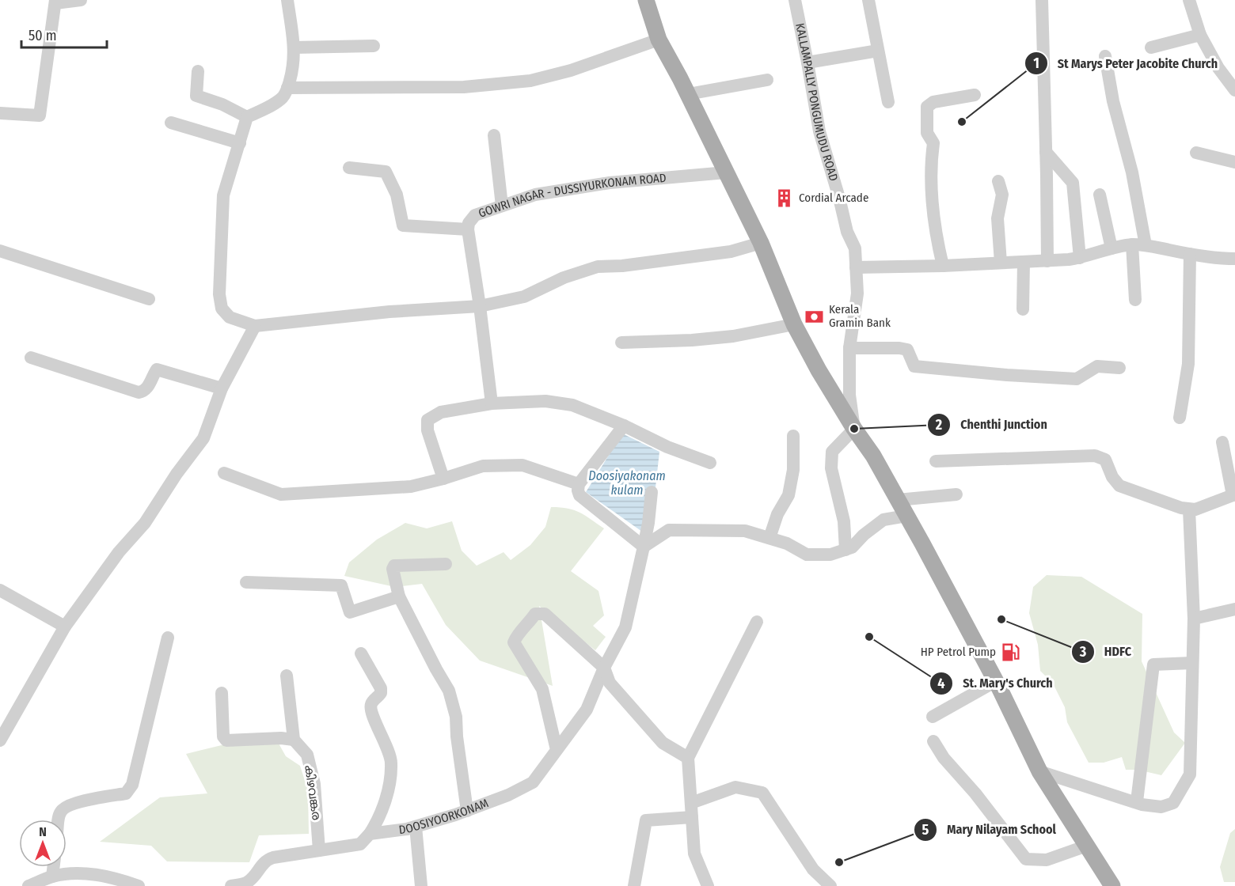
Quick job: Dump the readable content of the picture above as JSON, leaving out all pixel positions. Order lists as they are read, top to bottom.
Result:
{
  "streets": {
    "street": [
      "KALLAMPALLY PONGUMUDU ROAD",
      "GOWRI NAGAR - DUSSIYURKONAM ROAD",
      "കിഴവങ്കര",
      "DOOSIYOORKONAM"
    ]
  },
  "crossings": [
    ["കിഴവങ്കര", "DOOSIYOORKONAM"]
  ],
  "water": ["Doosiyakonam kulam"],
  "places": {
    "other": [
      "St Marys Peter Jacobite Church",
      "Chenthi Junction",
      "HDFC",
      "St. Mary's Church",
      "Mary Nilayam School"
    ],
    "building": ["Cordial Arcade"],
    "bank": ["Kerala Gramin Bank"],
    "fuel station": ["HP Petrol Pump"]
  },
  "scale_bar": "50 m",
  "north": "top"
}
